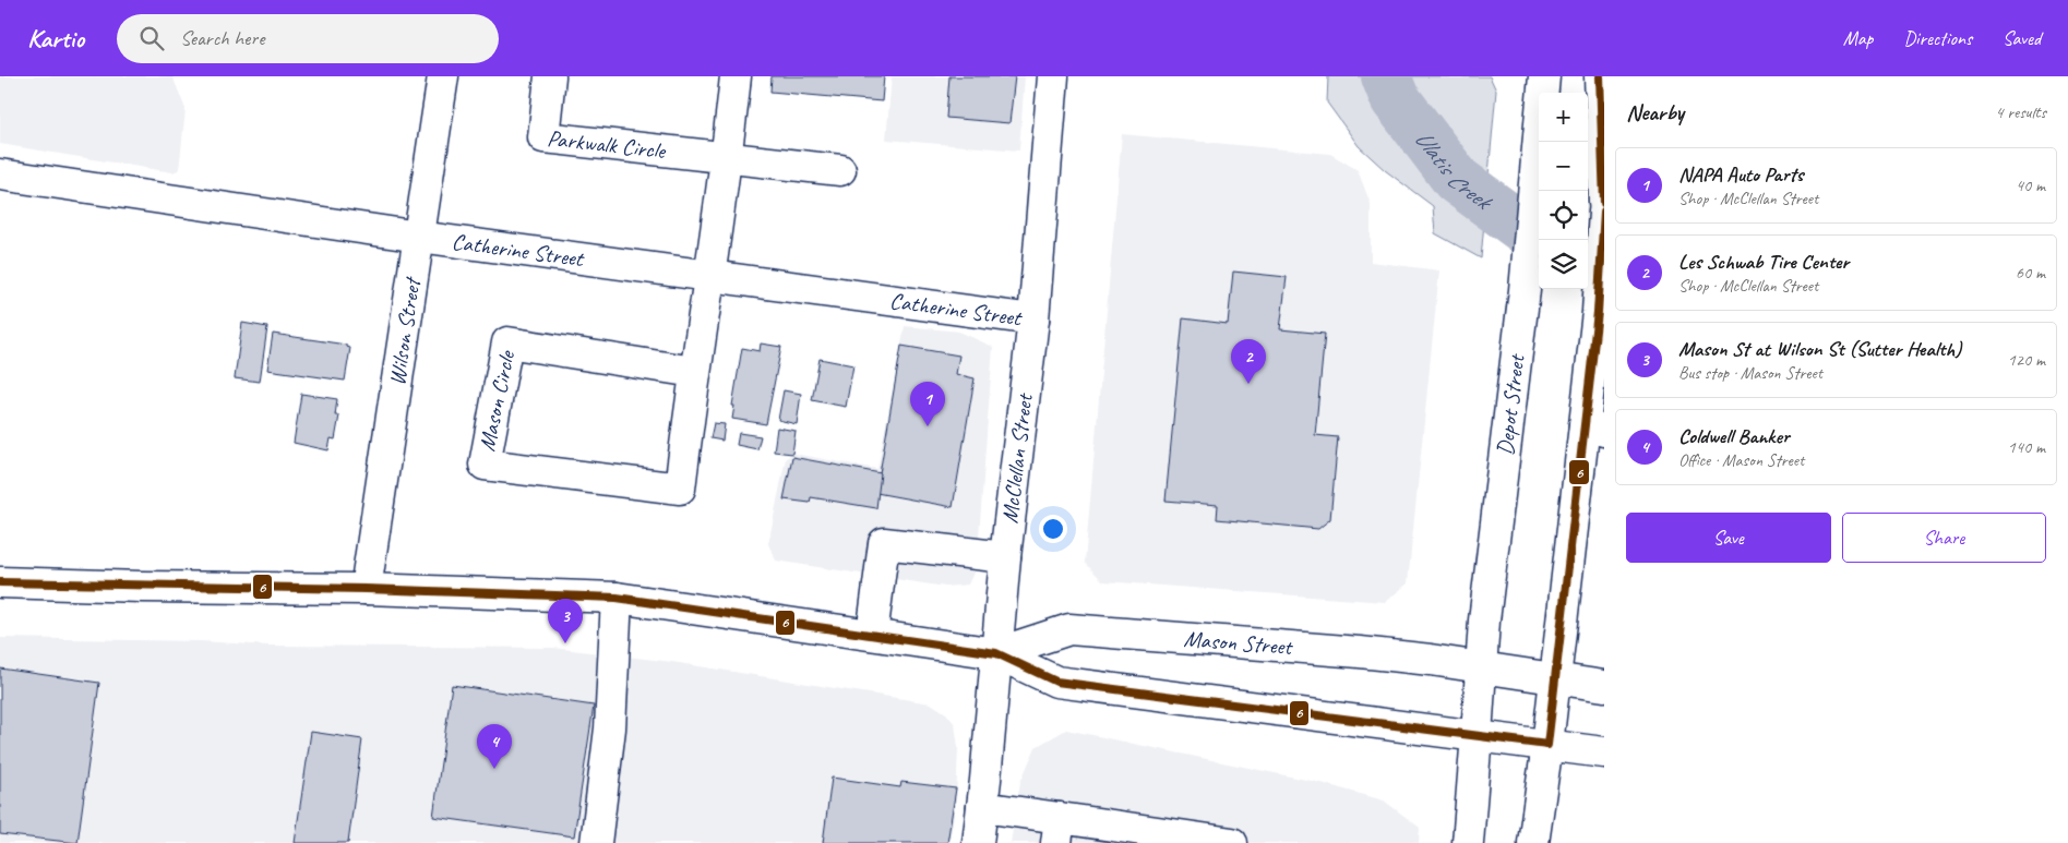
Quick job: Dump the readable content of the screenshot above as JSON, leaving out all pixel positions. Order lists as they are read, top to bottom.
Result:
{
  "streets": {
    "main road": [
      "Parkwalk Circle",
      "Catherine Street",
      "Wilson Street",
      "Mason Circle",
      "Depot Street",
      "McClellan Street",
      "Mason Street"
    ]
  },
  "crossings": [
    ["Catherine Street", "Wilson Street"],
    ["Catherine Street", "Mason Circle"],
    ["Catherine Street", "McClellan Street"],
    ["Wilson Street", "Mason Street"],
    ["Depot Street", "Mason Street"],
    ["McClellan Street", "Mason Street"]
  ],
  "water": ["Ulatis Creek"],
  "lines": ["transit line 6"],
  "page": {
    "header": "Kartio",
    "search": "Search here",
    "nav": ["Map", "Directions", "Saved"],
    "heading": ["Nearby", "4 results"],
    "map_buttons": ["+", "−"],
    "list": [
      {
        "mark": "1",
        "name": "NAPA Auto Parts",
        "note": "Shop · McClellan Street",
        "value": "40 m"
      },
      {
        "mark": "2",
        "name": "Les Schwab Tire Center",
        "note": "Shop · McClellan Street",
        "value": "60 m"
      },
      {
        "mark": "3",
        "name": "Mason St at Wilson St (Sutter Health)",
        "note": "Bus stop · Mason Street",
        "value": "120 m"
      },
      {
        "mark": "4",
        "name": "Coldwell Banker",
        "note": "Office · Mason Street",
        "value": "140 m"
      }
    ],
    "pins": [
      "2",
      "1",
      "3",
      "4"
    ],
    "buttons": ["Save", "Share"]
  }
}
